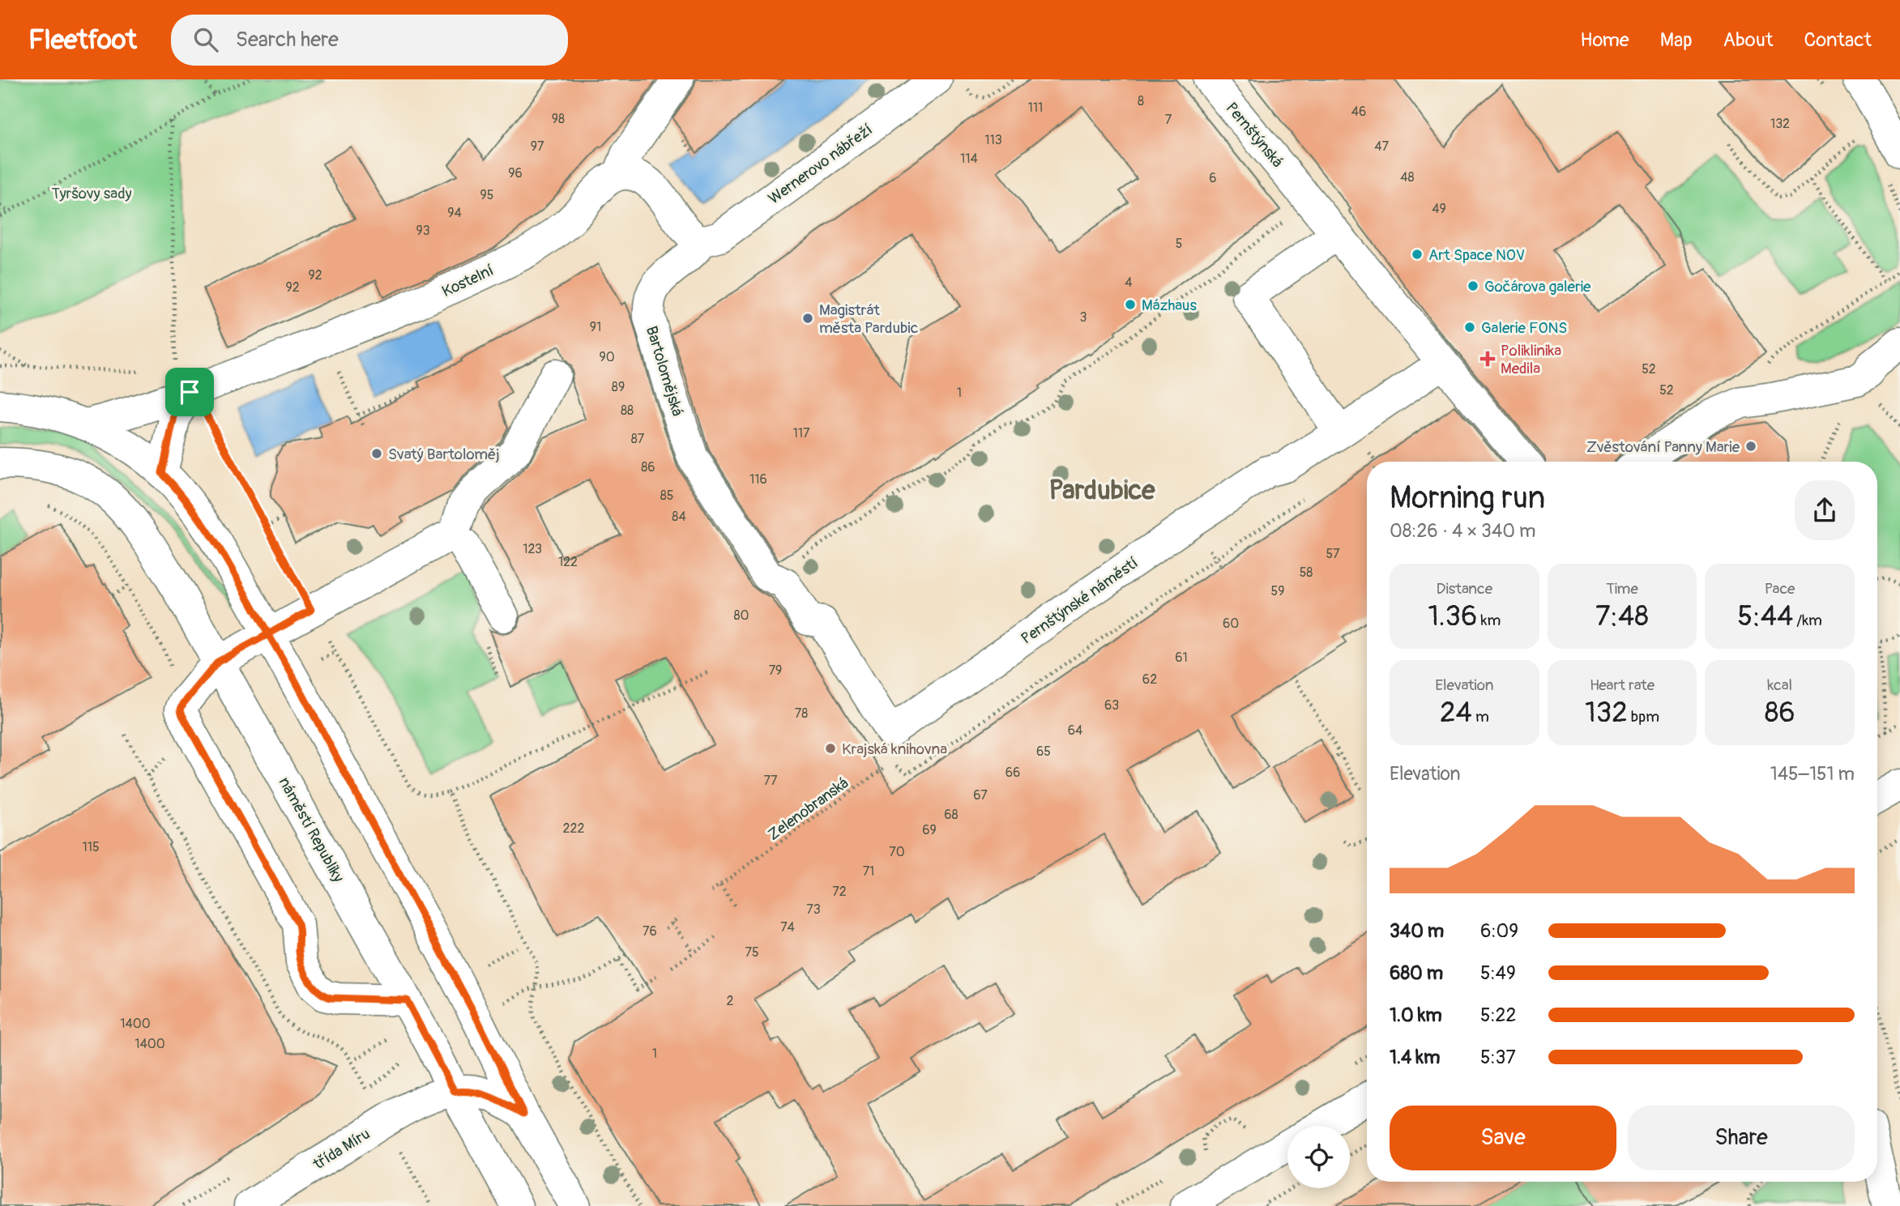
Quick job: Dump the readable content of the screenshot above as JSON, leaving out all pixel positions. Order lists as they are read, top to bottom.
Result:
{
  "streets": {
    "street": [
      "Pernštýnská",
      "Wernerovo nábřeží",
      "Kostelní",
      "Bartolomějská",
      "Pernštýnské náměstí",
      "náměstí Republiky",
      "třída Míru"
    ],
    "path": ["Zelenobranská"]
  },
  "crossings": [
    ["Wernerovo nábřeží", "Bartolomějská"],
    ["Bartolomějská", "Pernštýnské náměstí"],
    ["náměstí Republiky", "třída Míru"]
  ],
  "districts": ["Pardubice"],
  "parks": ["Tyršovy sady"],
  "places": {
    "other": [
      "Art Space NOV",
      "Gočárova galerie",
      "Mázhaus",
      "Magistrát města Pardubic",
      "Galerie FONS",
      "Zvěstování Panny Marie",
      "Svatý Bartoloměj",
      "Krajská knihovna"
    ],
    "health": ["Poliklinika Medila"]
  },
  "house_numbers": [
    "8",
    "111",
    "46",
    "98",
    "7",
    "132",
    "113",
    "97",
    "47",
    "114",
    "96",
    "48",
    "6",
    "95",
    "49",
    "94",
    "93",
    "5",
    "92",
    "4",
    "92",
    "3",
    "91",
    "90",
    "52",
    "89",
    "52",
    "1",
    "88",
    "117",
    "87",
    "86",
    "116",
    "85",
    "84",
    "123",
    "57",
    "122",
    "58",
    "59",
    "80",
    "60",
    "61",
    "79",
    "62",
    "63",
    "78",
    "64",
    "65",
    "66",
    "77",
    "67",
    "68",
    "222",
    "69",
    "115",
    "70",
    "71",
    "72",
    "73",
    "74",
    "76",
    "75",
    "2",
    "1400",
    "1400",
    "1"
  ],
  "page": {
    "header": "Fleetfoot",
    "search": "Search here",
    "nav": [
      "Home",
      "Map",
      "About",
      "Contact"
    ],
    "heading": ["Morning run", "08:26 · 4 × 340 m"],
    "stats": [
      ["Distance", "1.36 km"],
      ["Time", "7:48"],
      ["Pace", "5:44 /km"],
      ["Elevation", "24 m"],
      ["Heart rate", "132 bpm"],
      ["kcal", "86"]
    ],
    "chart": ["Elevation", "145–151 m"],
    "list": [
      {
        "name": "340 m",
        "note": "6:09"
      },
      {
        "name": "680 m",
        "note": "5:49"
      },
      {
        "name": "1.0 km",
        "note": "5:22"
      },
      {
        "name": "1.4 km",
        "note": "5:37"
      }
    ],
    "buttons": ["Save", "Share"]
  }
}
